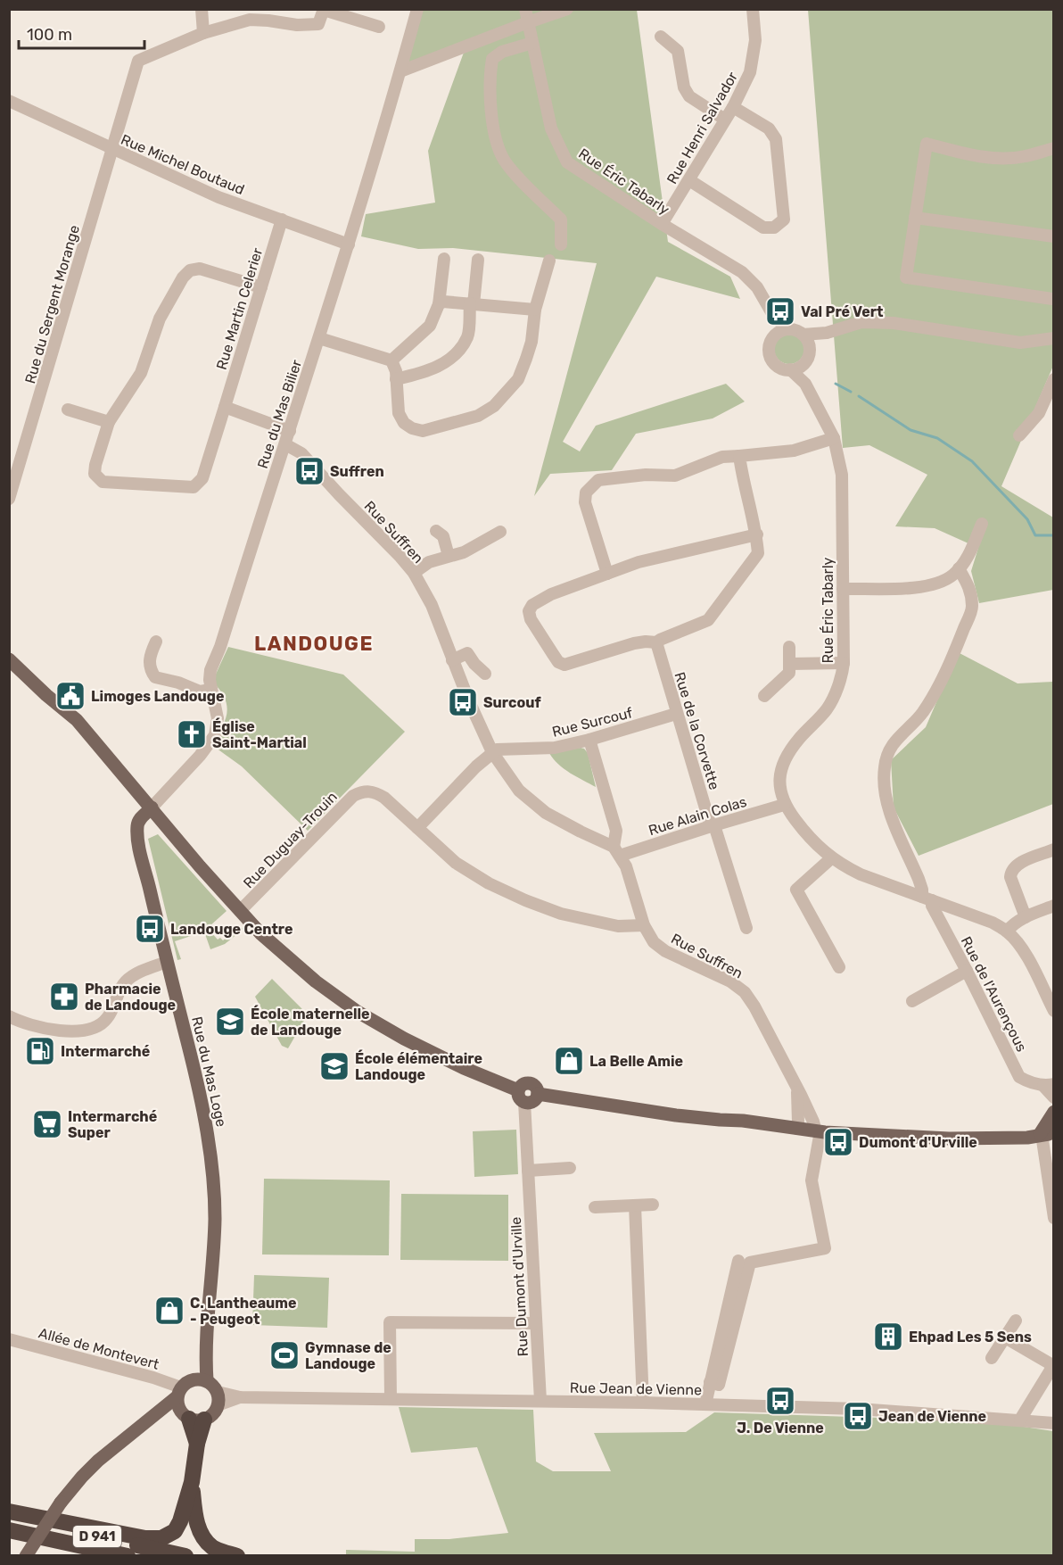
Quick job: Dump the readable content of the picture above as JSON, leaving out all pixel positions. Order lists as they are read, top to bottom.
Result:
{
  "streets": {
    "highway": ["D 941"],
    "main road": ["Rue du Mas Loge"],
    "street": [
      "Rue Henri Salvador",
      "Rue Michel Boutaud",
      "Rue Éric Tabarly",
      "Rue du Sergent Morange",
      "Rue Martin Celerier",
      "Rue du Mas Bilier",
      "Rue Suffren",
      "Rue Surcouf",
      "Rue de la Corvette",
      "Rue Alain Colas",
      "Rue Duguay-Trouin",
      "Rue de l'Aurençous",
      "Rue Dumont d'Urville",
      "Allée de Montevert",
      "Rue Jean de Vienne"
    ]
  },
  "crossings": [
    ["Rue Henri Salvador", "Rue Éric Tabarly"],
    ["Rue Michel Boutaud", "Rue du Sergent Morange"],
    ["Rue Michel Boutaud", "Rue Martin Celerier"],
    ["Rue Michel Boutaud", "Rue du Mas Bilier"],
    ["Rue Éric Tabarly", "Rue Alain Colas"],
    ["Rue Éric Tabarly", "Rue de l'Aurençous"],
    ["Rue du Mas Bilier", "Rue Suffren"],
    ["Rue du Mas Bilier", "Rue du Mas Loge"],
    ["Rue Suffren", "Rue Surcouf"],
    ["Rue Suffren", "Rue Alain Colas"],
    ["Rue Suffren", "Rue Duguay-Trouin"],
    ["Rue Surcouf", "Rue de la Corvette"],
    ["Rue de la Corvette", "Rue Alain Colas"],
    ["Rue du Mas Loge", "Allée de Montevert"],
    ["Rue du Mas Loge", "Rue Jean de Vienne"],
    ["Rue Dumont d'Urville", "Rue Jean de Vienne"],
    ["Allée de Montevert", "Rue Jean de Vienne"]
  ],
  "districts": ["LANDOUGE"],
  "places": {
    "bus stop": [
      "Val Pré Vert",
      "Suffren",
      "Surcouf",
      "Landouge Centre",
      "Dumont d'Urville",
      "J. De Vienne",
      "Jean de Vienne"
    ],
    "public building": ["Limoges Landouge"],
    "church": ["Église Saint-Martial"],
    "pharmacy": ["Pharmacie de Landouge"],
    "school or university": ["École maternelle de Landouge", "École élémentaire Landouge"],
    "fuel station": ["Intermarché"],
    "shop": ["La Belle Amie", "C. Lantheaume - Peugeot"],
    "supermarket": ["Intermarché Super"],
    "building": ["Ehpad Les 5 Sens"],
    "sports": ["Gymnase de Landouge"]
  },
  "scale_bar": "100 m"
}
